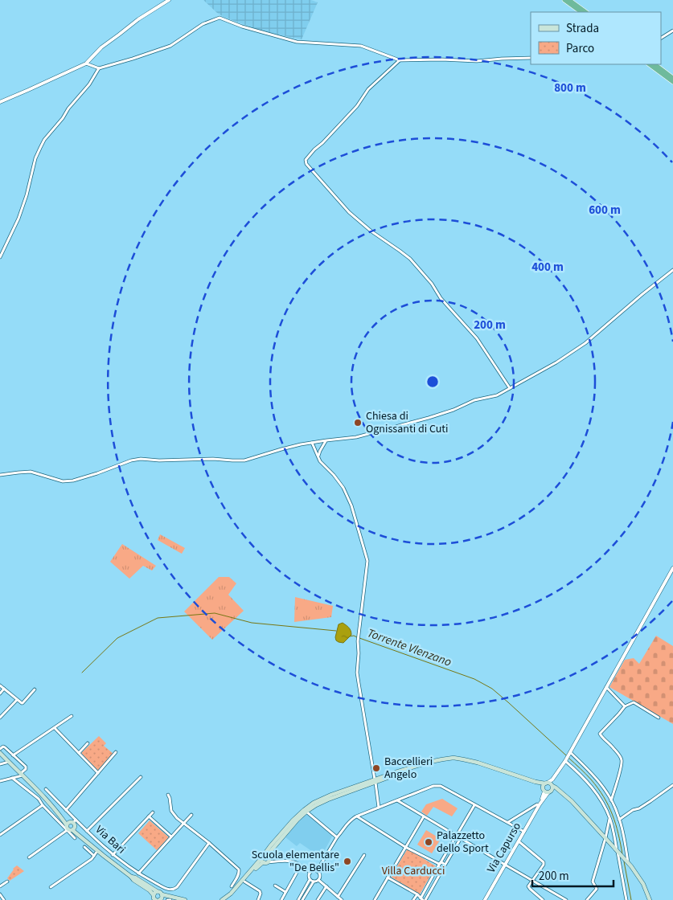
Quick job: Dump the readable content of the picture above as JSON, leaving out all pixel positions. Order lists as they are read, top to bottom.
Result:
{
  "streets": {
    "main road": ["Via Bari"],
    "street": ["Via Capurso"]
  },
  "water": ["Torrente Vlenzano"],
  "parks": ["Villa Carducci"],
  "places": [
    "Chiesa di Ognissanti di Cuti",
    "Baccellieri Angelo",
    "Palazzetto dello Sport",
    "Scuola elementare \"De Bellis\""
  ],
  "legend": ["Strada", "Parco"],
  "scale_bar": "200 m",
  "rings": [
    "800 m",
    "600 m",
    "400 m",
    "200 m"
  ]
}
